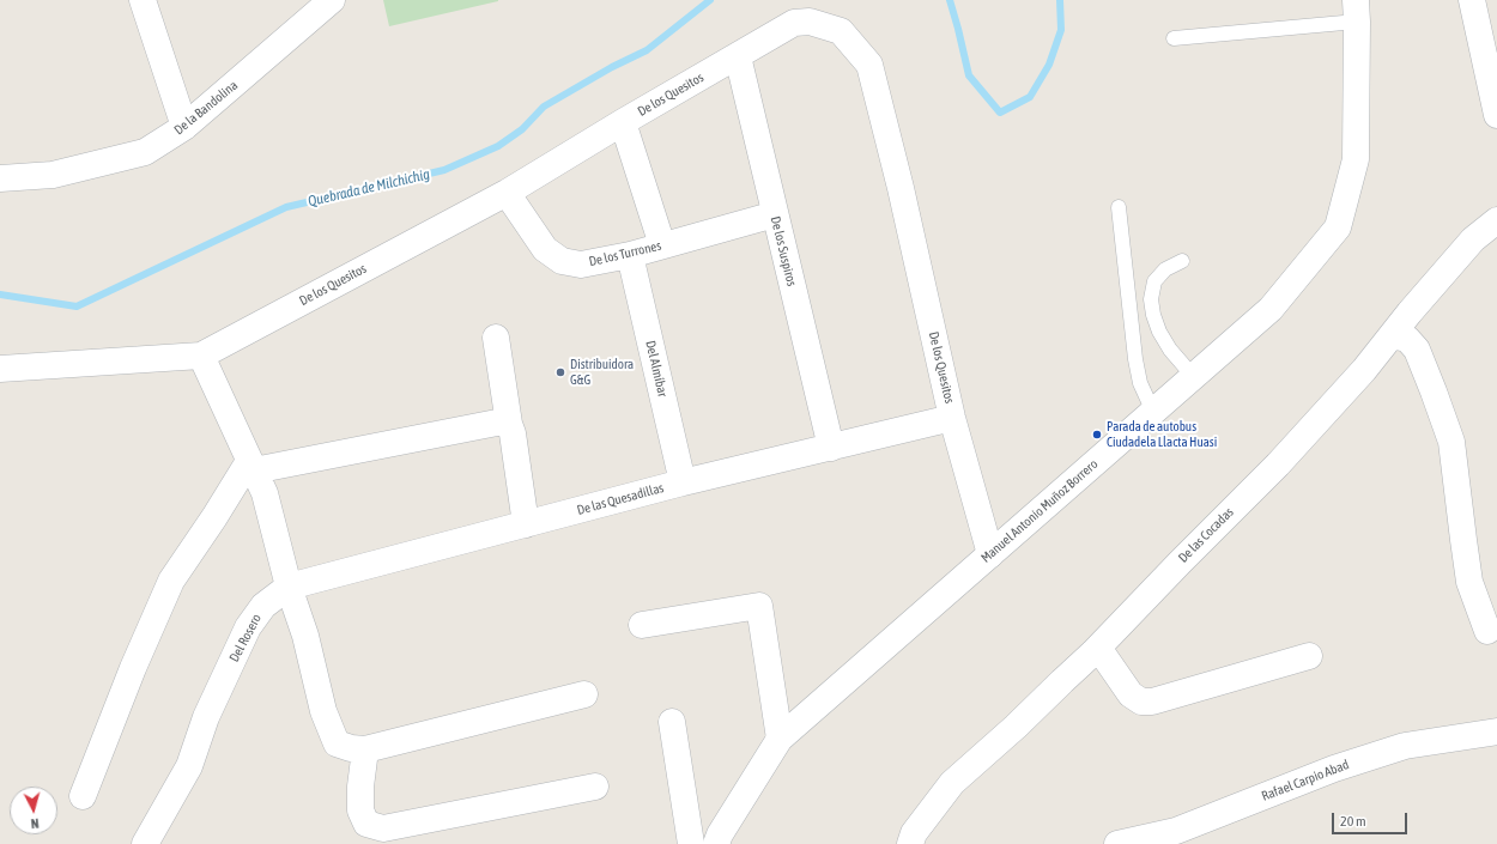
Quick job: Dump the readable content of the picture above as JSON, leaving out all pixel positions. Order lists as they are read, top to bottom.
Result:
{
  "streets": {
    "street": [
      "De los Quesitos",
      "De la Bandolina",
      "De los Suspiros",
      "De los Turrones",
      "Del Almíbar",
      "De las Quesadillas",
      "Manuel Antonio Muñoz Borrero",
      "De las Cocadas",
      "Del Rosero",
      "Rafael Carpio Abad"
    ]
  },
  "crossings": [
    ["De los Quesitos", "De los Suspiros"],
    ["De los Quesitos", "De los Turrones"],
    ["De los Quesitos", "De las Quesadillas"],
    ["De los Quesitos", "Manuel Antonio Muñoz Borrero"],
    ["De los Suspiros", "De los Turrones"],
    ["De los Suspiros", "De las Quesadillas"],
    ["De los Turrones", "Del Almíbar"],
    ["Del Almíbar", "De las Quesadillas"],
    ["De las Quesadillas", "Del Rosero"]
  ],
  "water": ["Quebrada de Milchichig"],
  "places": ["Distribuidora G&G", "Parada de autobus Ciudadela Llacta Huasi"],
  "scale_bar": "20 m",
  "north": "bottom"
}
